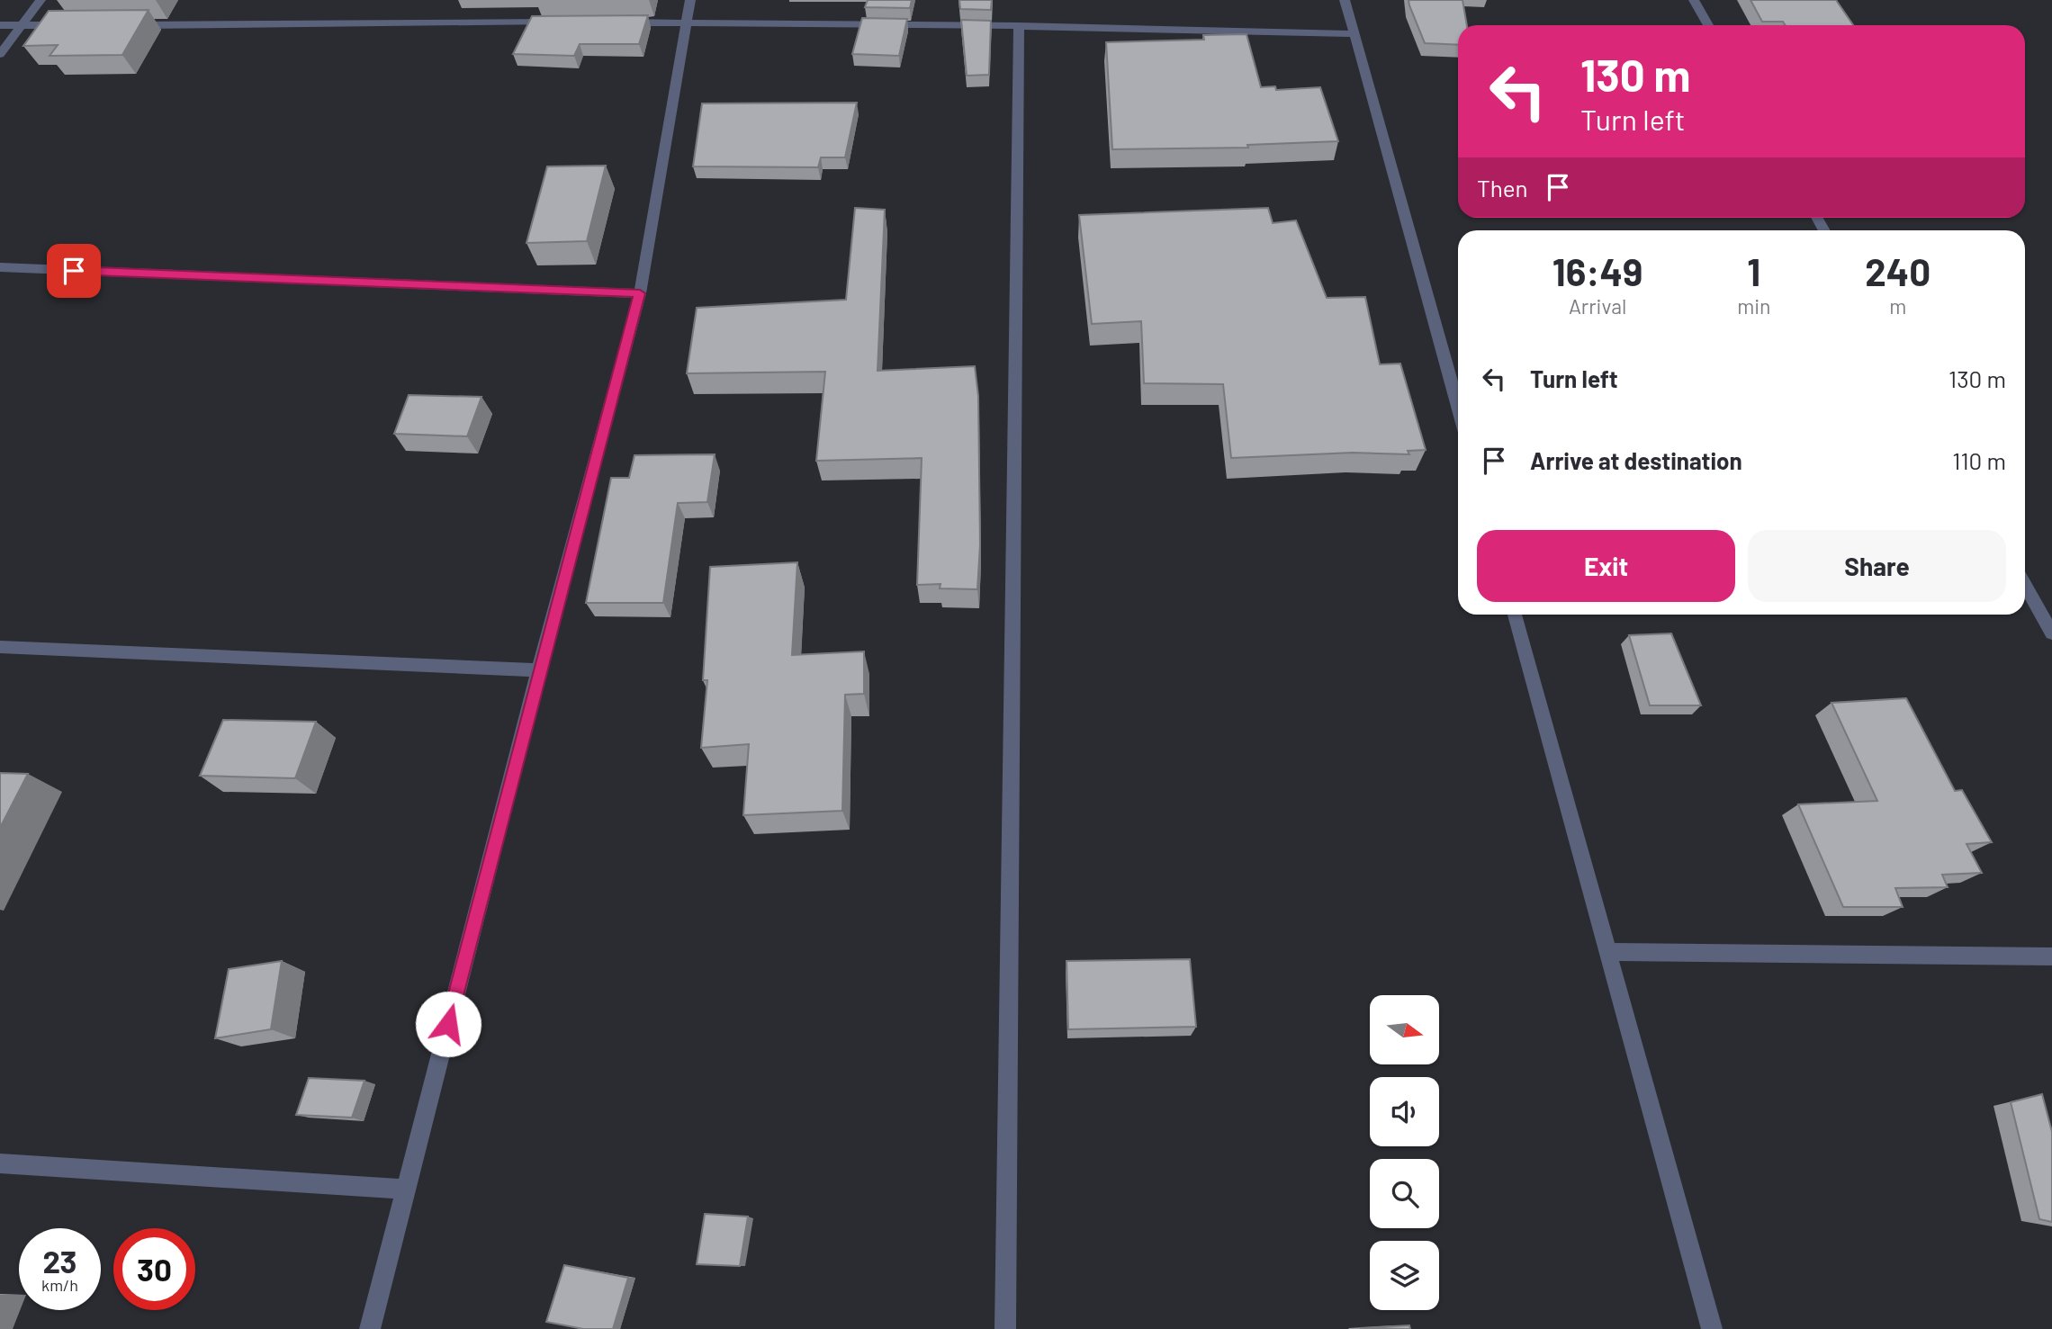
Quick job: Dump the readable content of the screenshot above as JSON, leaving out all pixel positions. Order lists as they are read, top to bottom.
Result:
{
  "north": "right",
  "page": {
    "turn": ["130 m", "Turn left"],
    "then": "Then",
    "eta": [
      "16:49",
      "Arrival",
      "1",
      "min",
      "240",
      "m"
    ],
    "list": [
      {
        "name": "Turn left",
        "value": "130 m"
      },
      {
        "name": "Arrive at destination",
        "value": "110 m"
      }
    ],
    "buttons": ["Exit", "Share"],
    "speed": "23 km/h",
    "limit": "30"
  }
}
